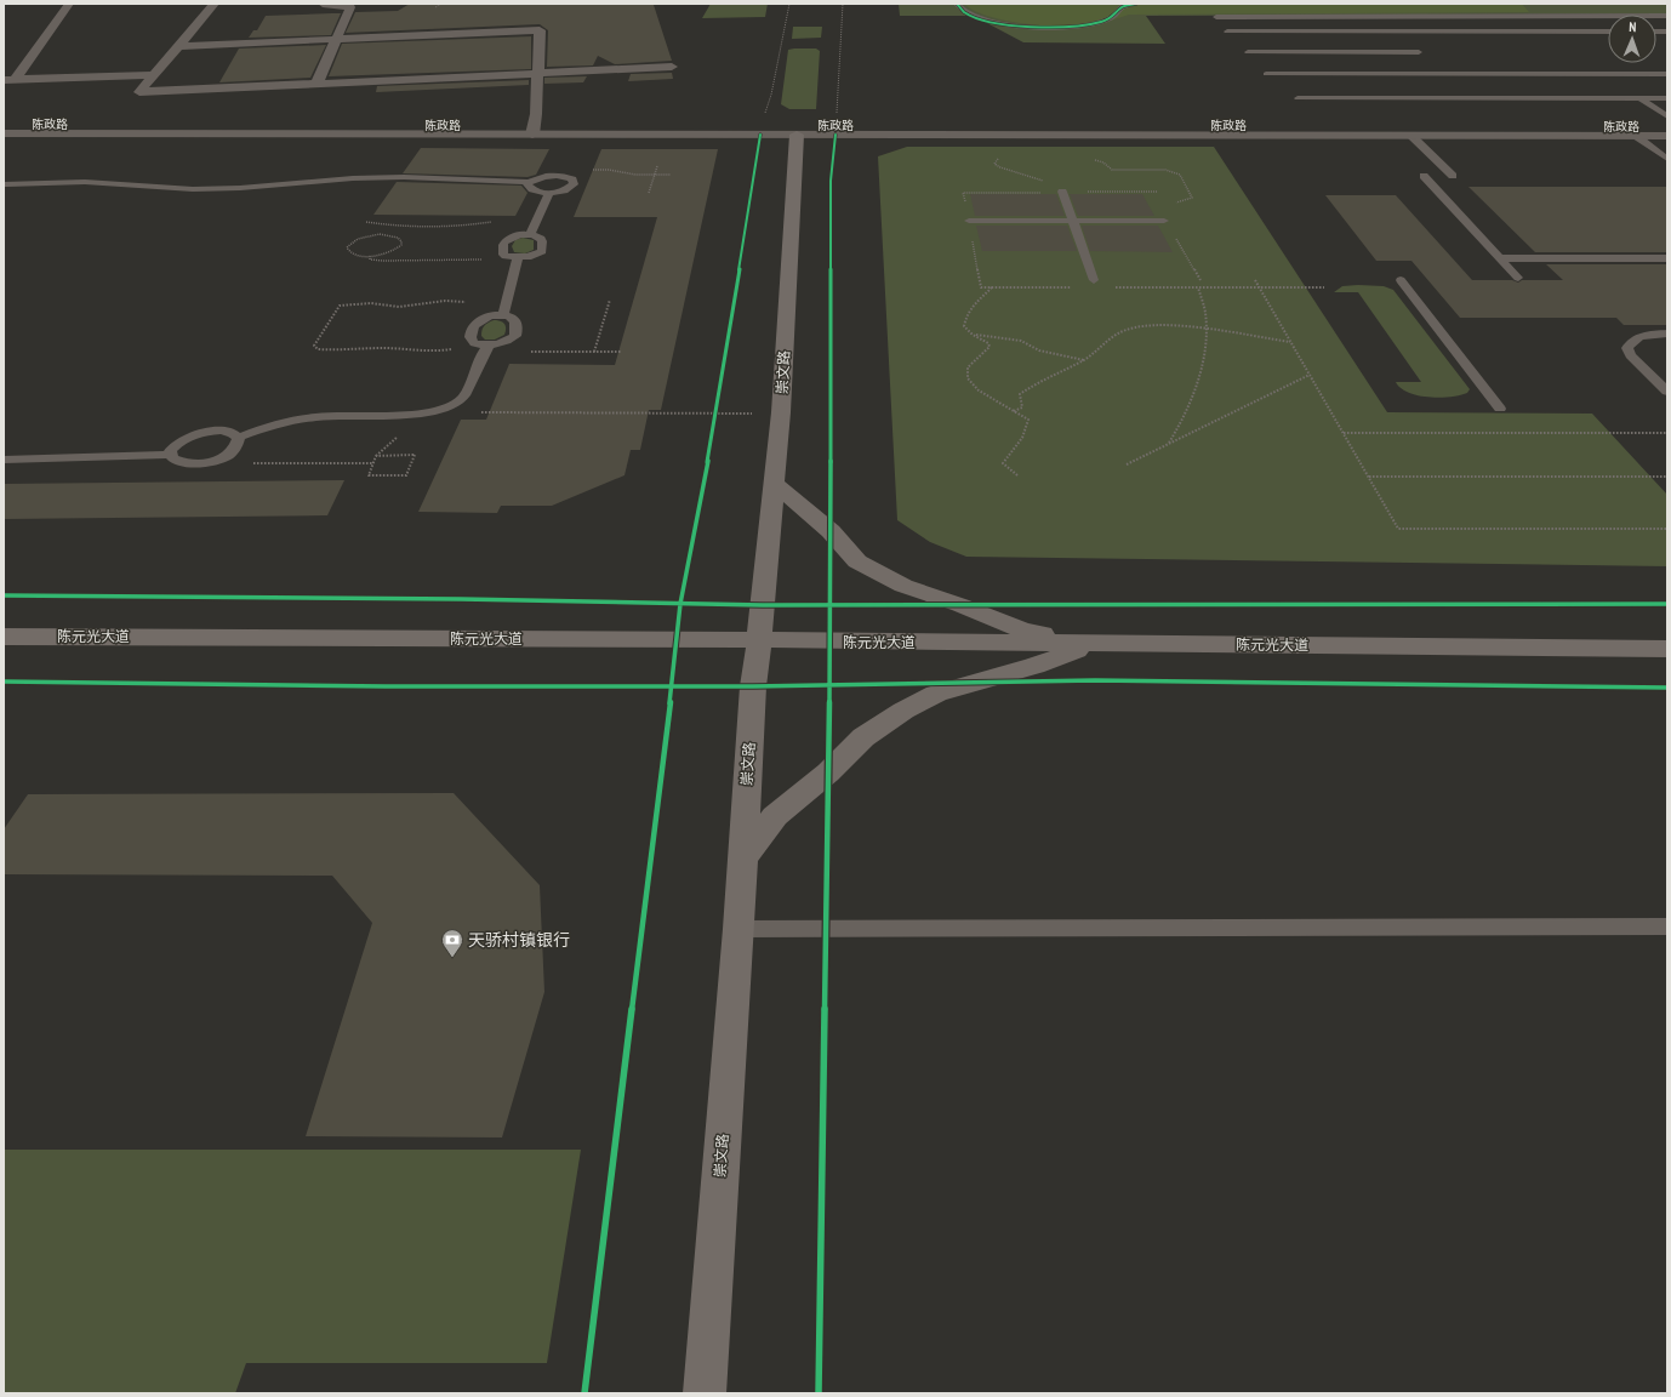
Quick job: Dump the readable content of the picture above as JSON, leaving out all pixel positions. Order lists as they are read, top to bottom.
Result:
{
  "streets": {
    "main road": ["崇文路", "陈元光大道"],
    "street": ["陈政路"]
  },
  "crossings": [
    ["陈政路", "崇文路"],
    ["崇文路", "陈元光大道"]
  ],
  "places": {
    "bank": ["天骄村镇银行"]
  },
  "north": "top"
}
